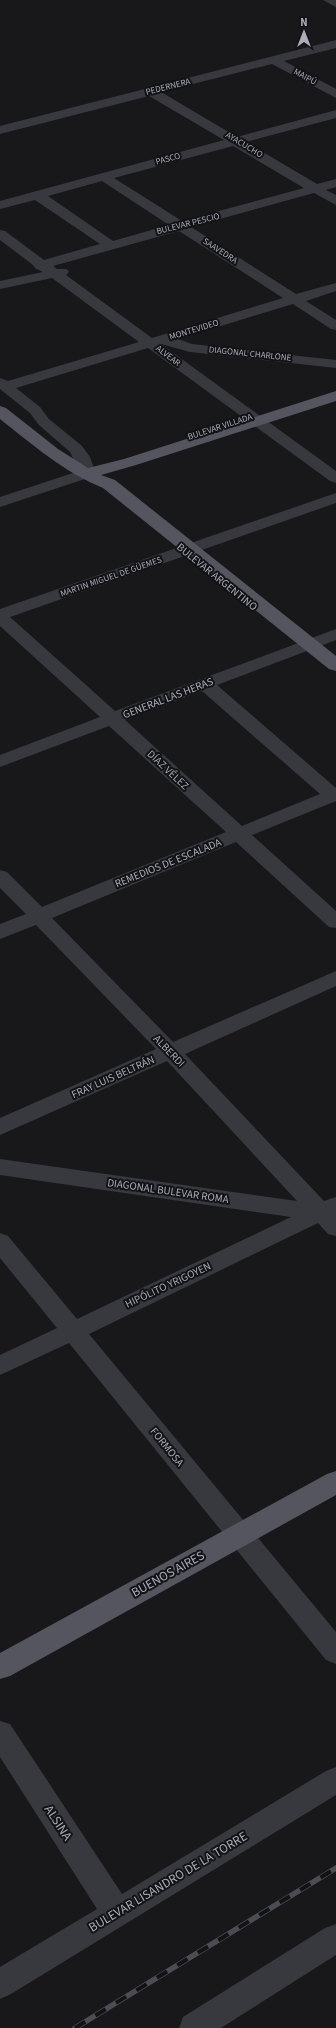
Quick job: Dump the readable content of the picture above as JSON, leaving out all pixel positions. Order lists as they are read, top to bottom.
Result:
{
  "streets": {
    "main road": ["BULEVAR VILLADA", "BULEVAR ARGENTINO", "BUENOS AIRES"],
    "street": [
      "MAIPÚ",
      "PEDERNERA",
      "AYACUCHO",
      "PASCO",
      "BULEVAR PESCIO",
      "SAAVEDRA",
      "MONTEVIDEO",
      "DIAGONAL CHARLONE",
      "ALVEAR",
      "MARTIN MIGUEL DE GÜEMES",
      "GENERAL LAS HERAS",
      "DÍAZ VÉLEZ",
      "REMEDIOS DE ESCALADA",
      "ALBERDI",
      "FRAY LUIS BELTRÁN",
      "DIAGONAL BULEVAR ROMA",
      "HIPÓLITO YRIGOYEN",
      "FORMOSA",
      "ALSINA",
      "BULEVAR LISANDRO DE LA TORRE"
    ]
  },
  "crossings": [
    ["MAIPÚ", "PEDERNERA"],
    ["PEDERNERA", "AYACUCHO"],
    ["AYACUCHO", "PASCO"],
    ["AYACUCHO", "BULEVAR PESCIO"],
    ["PASCO", "SAAVEDRA"],
    ["BULEVAR PESCIO", "SAAVEDRA"],
    ["BULEVAR PESCIO", "ALVEAR"],
    ["SAAVEDRA", "MONTEVIDEO"],
    ["MONTEVIDEO", "DIAGONAL CHARLONE"],
    ["MONTEVIDEO", "ALVEAR"],
    ["DIAGONAL CHARLONE", "ALVEAR"],
    ["ALVEAR", "BULEVAR VILLADA"],
    ["BULEVAR VILLADA", "BULEVAR ARGENTINO"],
    ["MARTIN MIGUEL DE GÜEMES", "BULEVAR ARGENTINO"],
    ["MARTIN MIGUEL DE GÜEMES", "DÍAZ VÉLEZ"],
    ["BULEVAR ARGENTINO", "GENERAL LAS HERAS"],
    ["GENERAL LAS HERAS", "DÍAZ VÉLEZ"],
    ["DÍAZ VÉLEZ", "REMEDIOS DE ESCALADA"],
    ["REMEDIOS DE ESCALADA", "ALBERDI"],
    ["ALBERDI", "FRAY LUIS BELTRÁN"],
    ["ALBERDI", "DIAGONAL BULEVAR ROMA"],
    ["ALBERDI", "HIPÓLITO YRIGOYEN"],
    ["DIAGONAL BULEVAR ROMA", "HIPÓLITO YRIGOYEN"],
    ["HIPÓLITO YRIGOYEN", "FORMOSA"],
    ["FORMOSA", "BUENOS AIRES"],
    ["ALSINA", "BULEVAR LISANDRO DE LA TORRE"]
  ],
  "north": "top"
}
